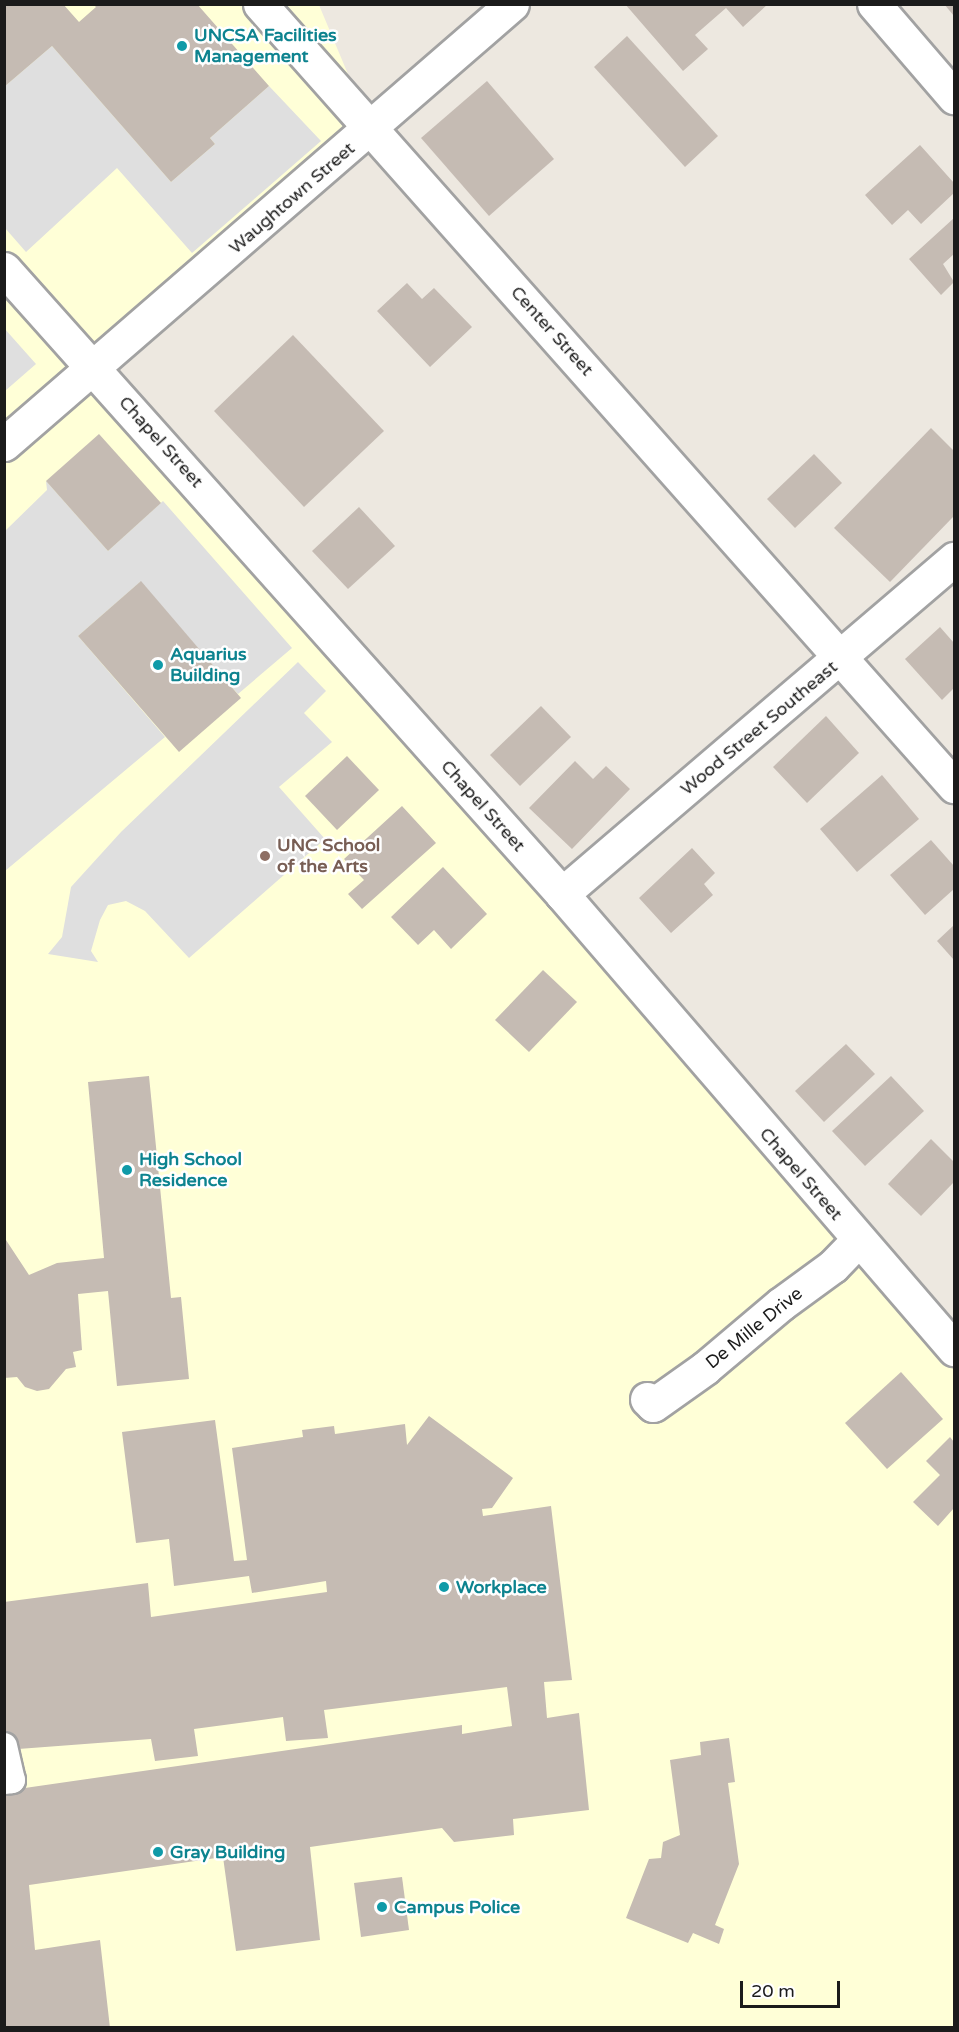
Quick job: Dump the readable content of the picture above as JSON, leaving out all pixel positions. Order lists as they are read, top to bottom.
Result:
{
  "streets": {
    "street": [
      "Waughtown Street",
      "Center Street",
      "Chapel Street",
      "Wood Street Southeast",
      "De Mille Drive"
    ]
  },
  "crossings": [
    ["Waughtown Street", "Center Street"],
    ["Waughtown Street", "Chapel Street"],
    ["Center Street", "Wood Street Southeast"],
    ["Chapel Street", "Wood Street Southeast"],
    ["Chapel Street", "De Mille Drive"]
  ],
  "places": [
    "UNCSA Facilities Management",
    "Aquarius Building",
    "UNC School of the Arts",
    "High School Residence",
    "Workplace",
    "Gray Building",
    "Campus Police"
  ],
  "scale_bar": "20 m"
}
